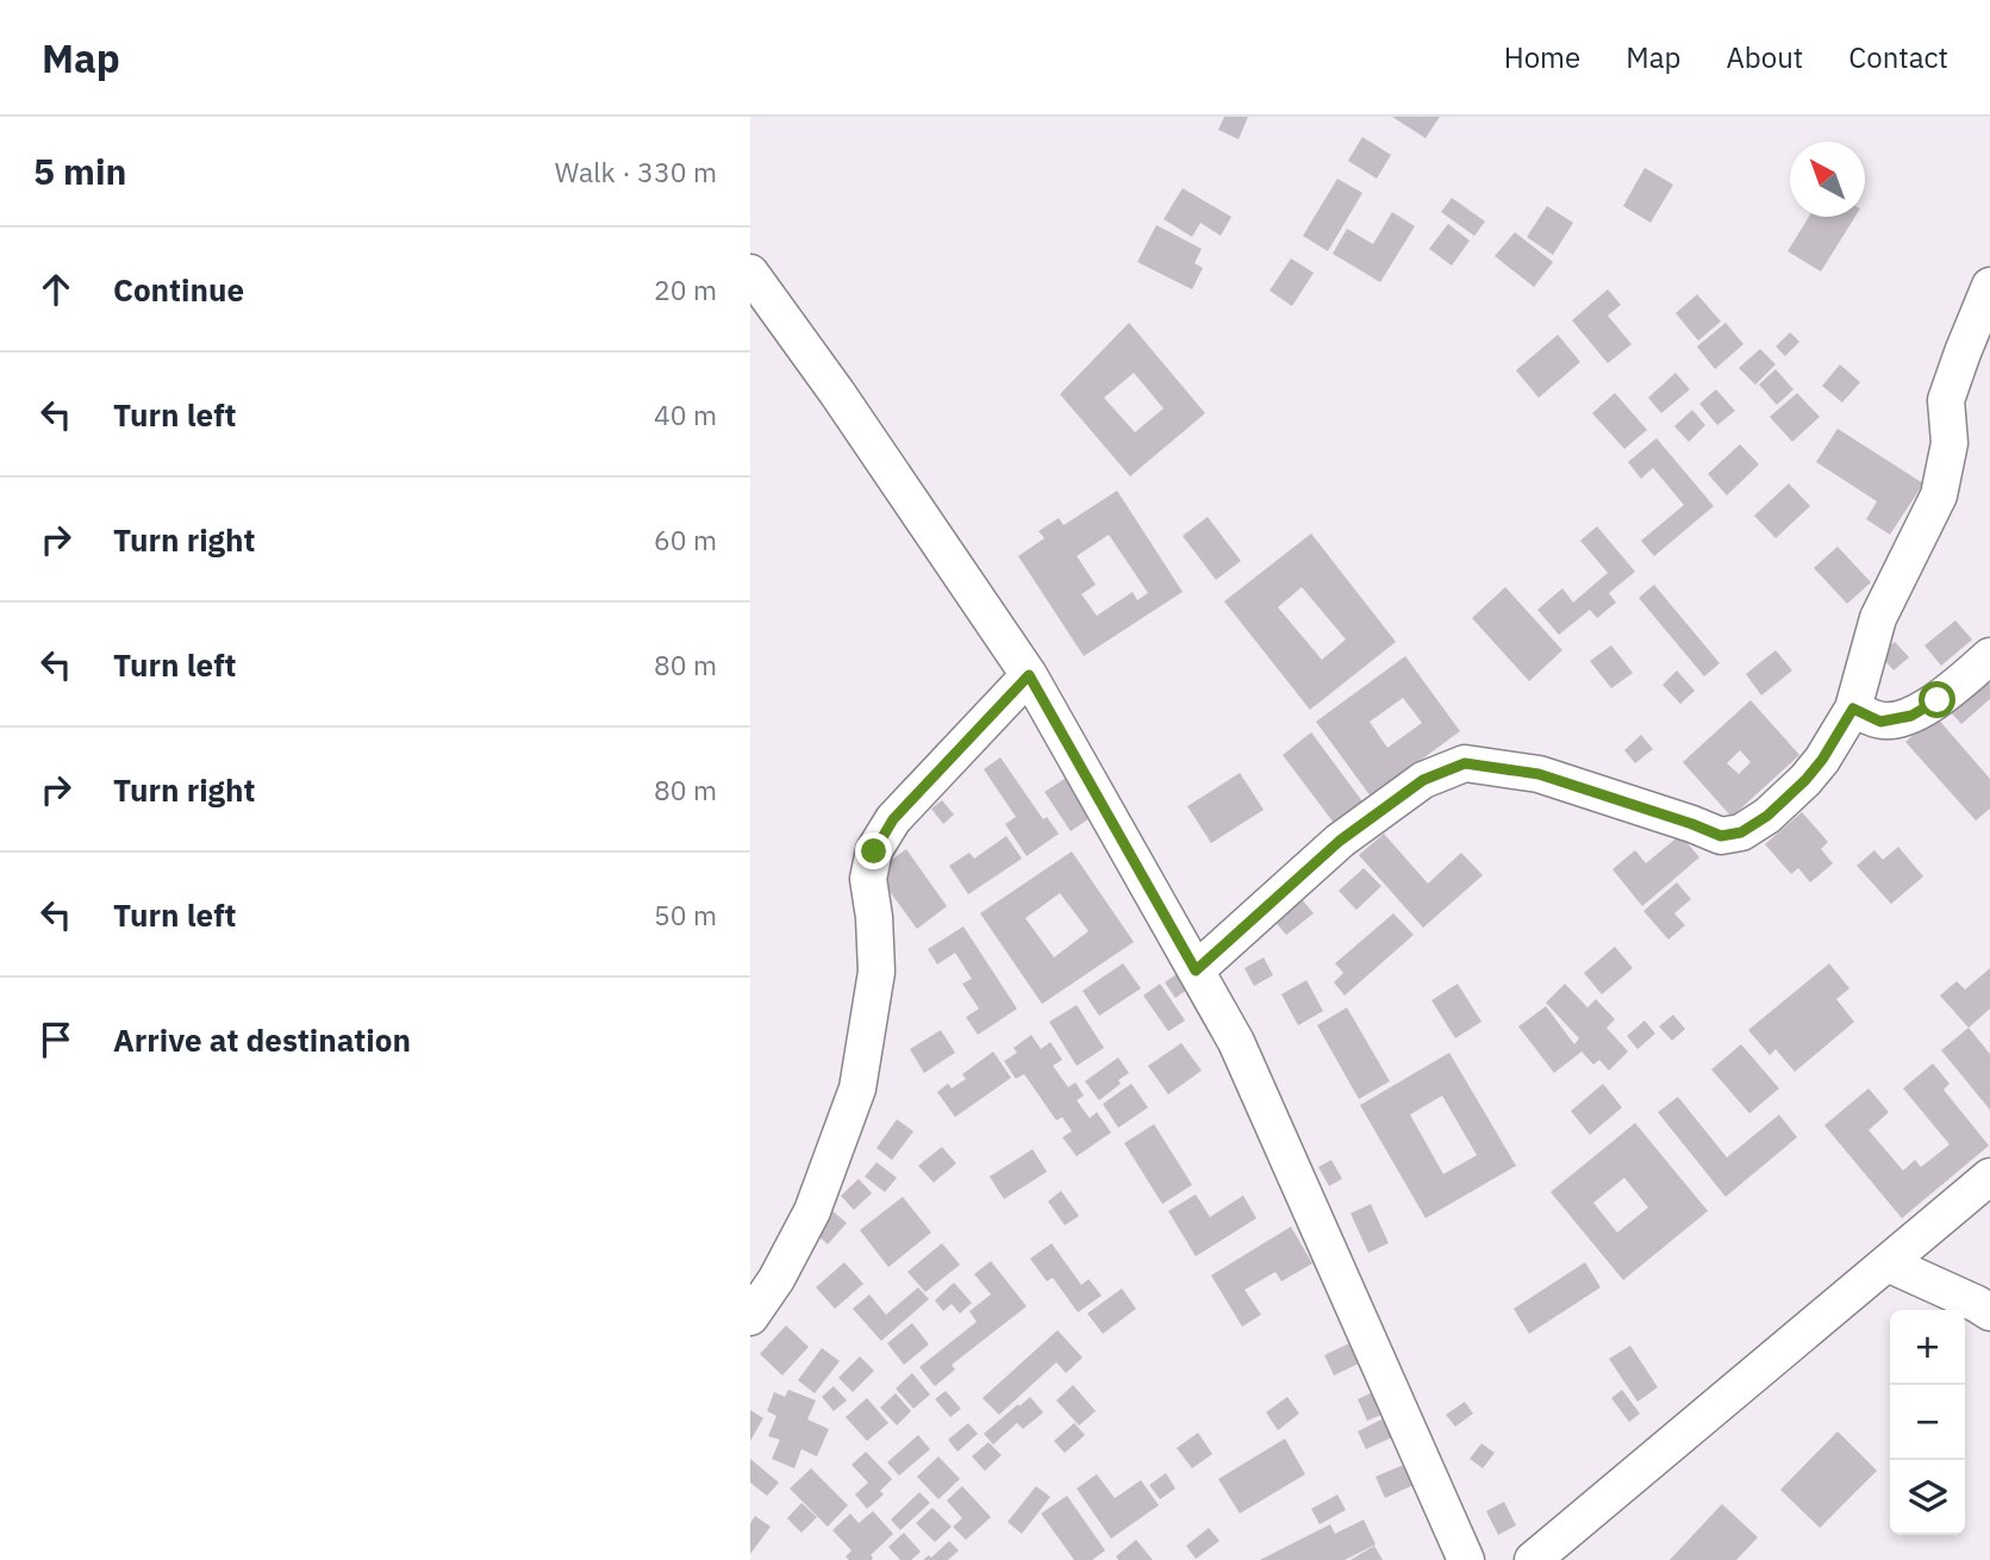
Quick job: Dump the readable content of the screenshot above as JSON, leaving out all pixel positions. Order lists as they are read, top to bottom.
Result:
{
  "north": "top left",
  "page": {
    "header": "Map",
    "nav": [
      "Home",
      "Map",
      "About",
      "Contact"
    ],
    "heading": ["5 min", "Walk · 330 m"],
    "list": [
      ["Continue", "20 m"],
      ["Turn left", "40 m"],
      ["Turn right", "60 m"],
      ["Turn left", "80 m"],
      ["Turn right", "80 m"],
      ["Turn left", "50 m"],
      "Arrive at destination"
    ],
    "map_buttons": ["+", "−"]
  }
}
